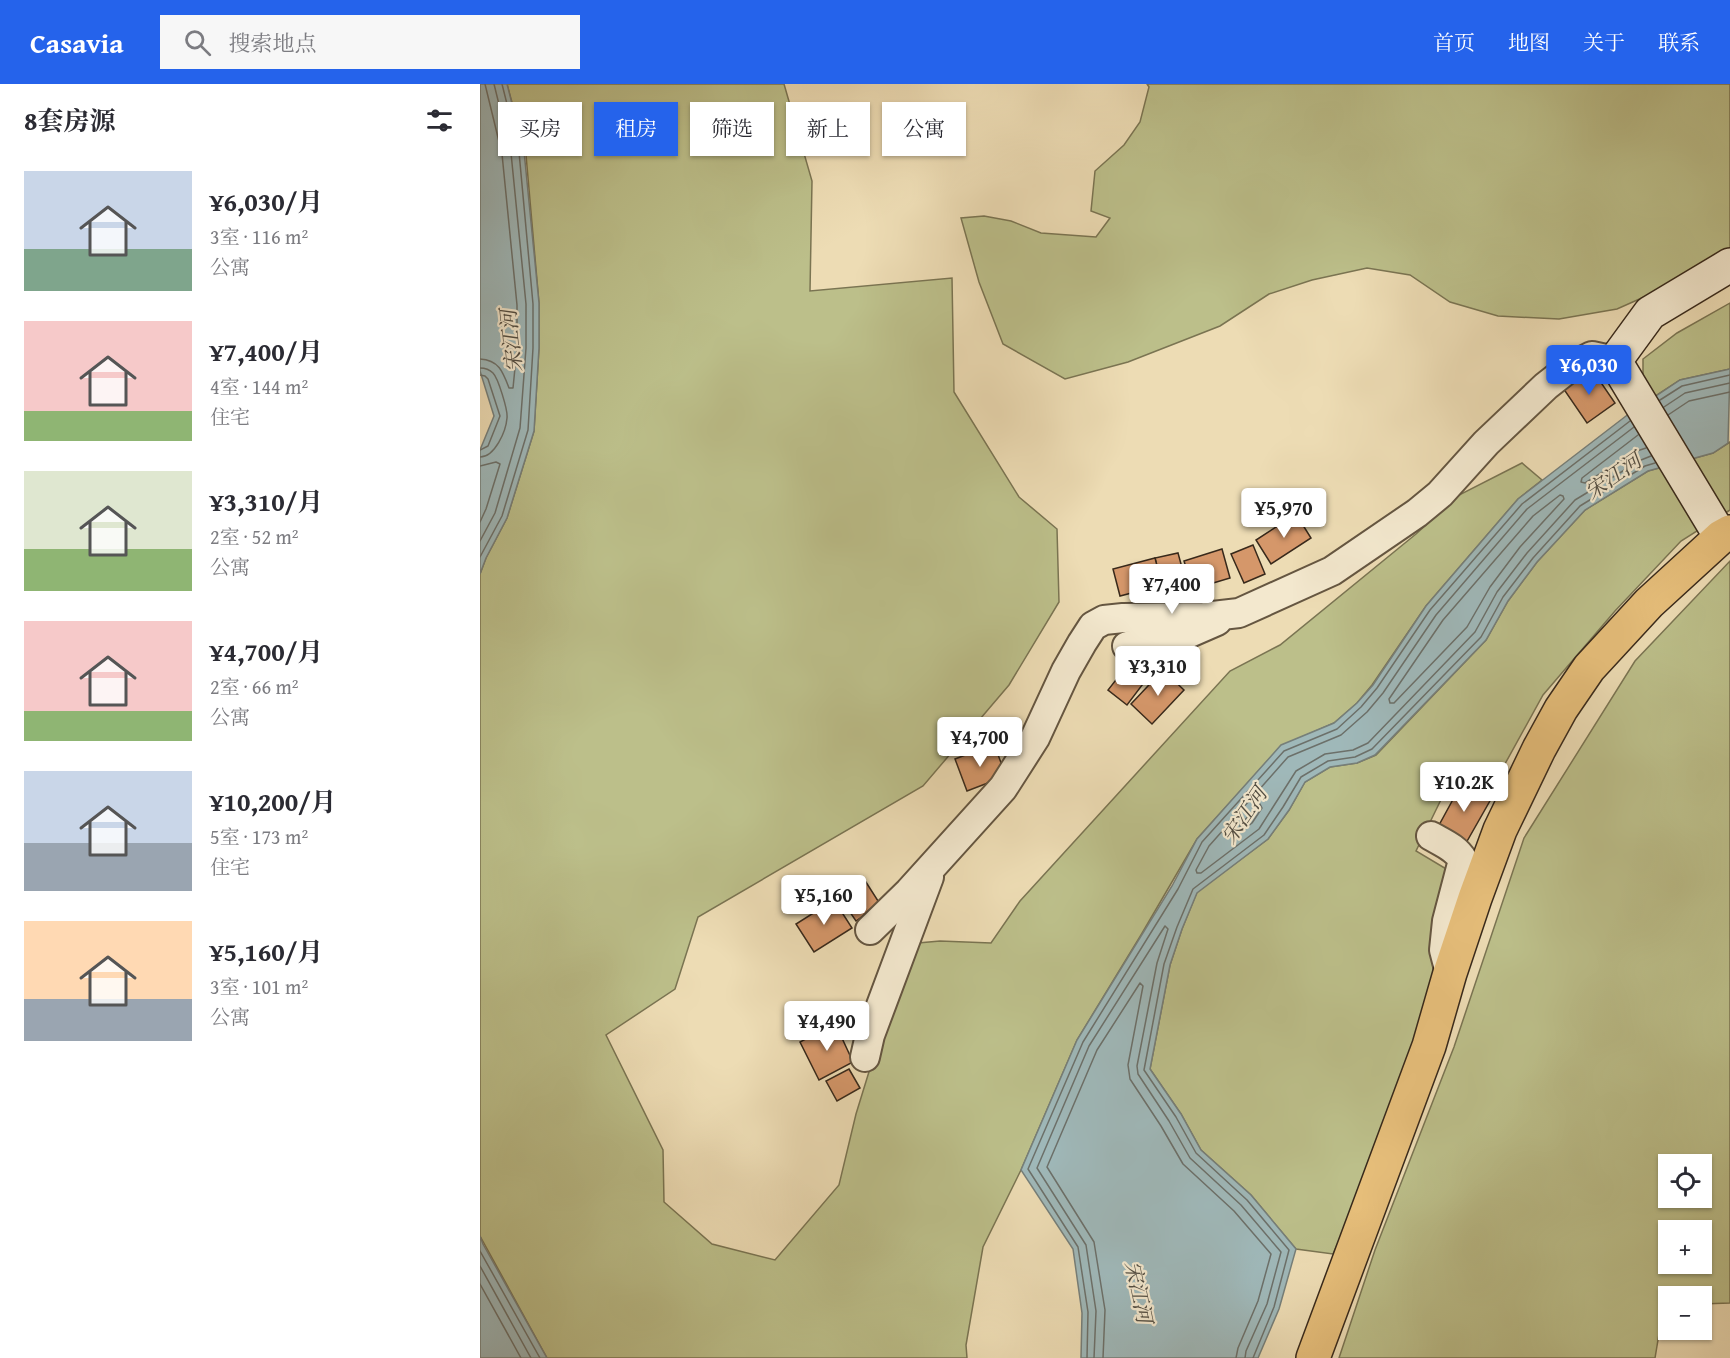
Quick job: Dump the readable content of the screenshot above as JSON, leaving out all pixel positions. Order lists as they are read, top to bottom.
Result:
{
  "water": ["宋江河"],
  "page": {
    "header": "Casavia",
    "search": "搜索地点",
    "nav": [
      "首页",
      "地图",
      "关于",
      "联系"
    ],
    "heading": "8套房源",
    "chip": [
      "买房",
      "租房",
      "筛选",
      "新上",
      "公寓"
    ],
    "list": [
      {
        "name": "¥6,030/月",
        "note": "3室 · 116 m² · 公寓"
      },
      {
        "name": "¥7,400/月",
        "note": "4室 · 144 m² · 住宅"
      },
      {
        "name": "¥3,310/月",
        "note": "2室 · 52 m² · 公寓"
      },
      {
        "name": "¥4,700/月",
        "note": "2室 · 66 m² · 公寓"
      },
      {
        "name": "¥10,200/月",
        "note": "5室 · 173 m² · 住宅"
      },
      {
        "name": "¥5,160/月",
        "note": "3室 · 101 m² · 公寓"
      }
    ],
    "price": [
      "¥6,030",
      "¥5,970",
      "¥7,400",
      "¥3,310",
      "¥4,700",
      "¥10.2K",
      "¥5,160",
      "¥4,490"
    ],
    "map_buttons": ["+", "−"]
  }
}
